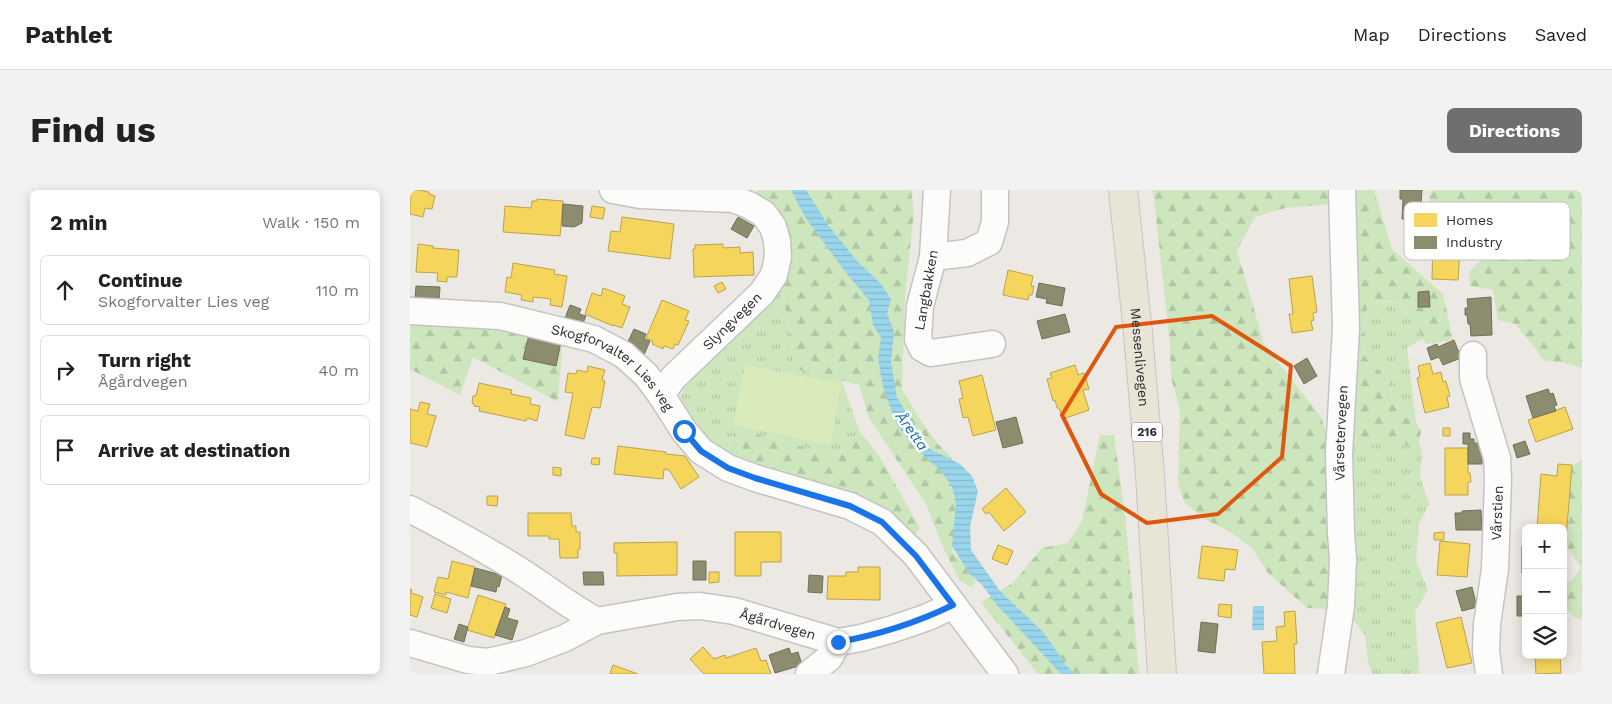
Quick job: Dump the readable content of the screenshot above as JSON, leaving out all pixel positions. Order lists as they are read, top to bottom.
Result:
{
  "streets": {
    "main road": ["Messenlivegen", "216"],
    "street": [
      "Langbakken",
      "Slyngvegen",
      "Skogforvalter Lies veg",
      "Vårsetervegen",
      "Vårstien",
      "Ågårdvegen"
    ]
  },
  "crossings": [
    ["Slyngvegen", "Skogforvalter Lies veg"],
    ["Skogforvalter Lies veg", "Ågårdvegen"]
  ],
  "water": ["Åretta"],
  "legend": ["Homes", "Industry"],
  "page": {
    "header": "Pathlet",
    "nav": ["Map", "Directions", "Saved"],
    "buttons": "Directions",
    "title": "Find us",
    "heading": ["2 min", "Walk · 150 m"],
    "list": [
      ["Continue", "Skogforvalter Lies veg", "110 m"],
      ["Turn right", "Ågårdvegen", "40 m"],
      "Arrive at destination"
    ],
    "map_buttons": ["+", "−"]
  }
}
